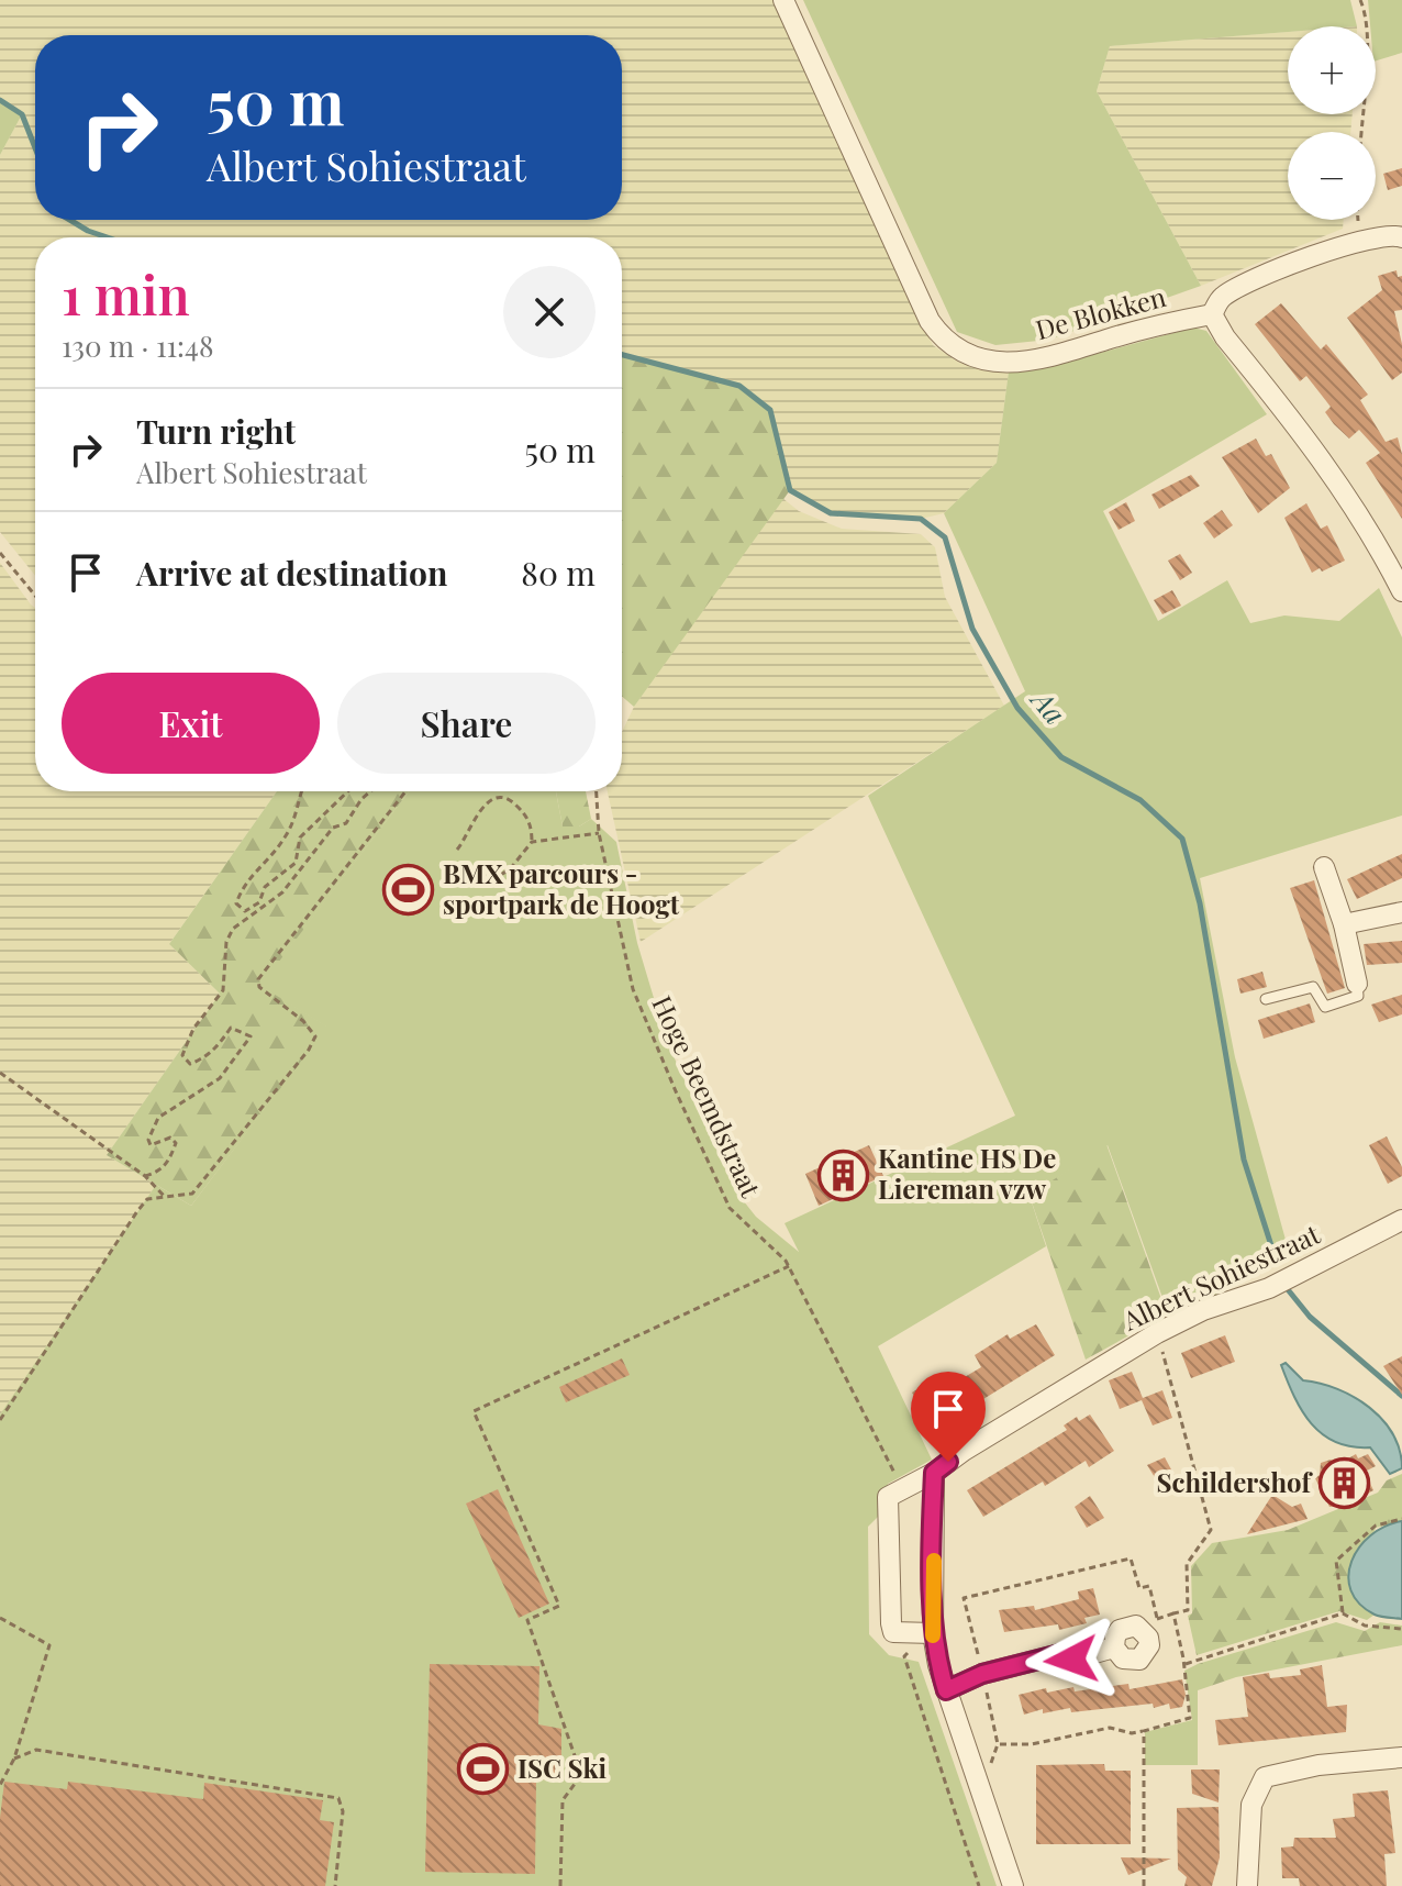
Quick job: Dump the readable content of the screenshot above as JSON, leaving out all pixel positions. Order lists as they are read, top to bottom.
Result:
{
  "streets": {
    "street": ["De Blokken", "Albert Sohiestraat"],
    "path": ["Hoge Beemdstraat"]
  },
  "crossings": [
    ["Hoge Beemdstraat", "Albert Sohiestraat"]
  ],
  "water": ["Aa"],
  "places": {
    "sports": ["BMX parcours - sportpark de Hoogt", "ISC Ski"],
    "building": ["Kantine HS De Liereman vzw", "Schildershof"]
  },
  "page": {
    "map_buttons": ["+", "−"],
    "turn": ["50 m", "Albert Sohiestraat"],
    "heading": ["1 min", "130 m · 11:48"],
    "list": [
      {
        "name": "Turn right",
        "note": "Albert Sohiestraat",
        "value": "50 m"
      },
      {
        "name": "Arrive at destination",
        "value": "80 m"
      }
    ],
    "buttons": ["Exit", "Share"]
  }
}
